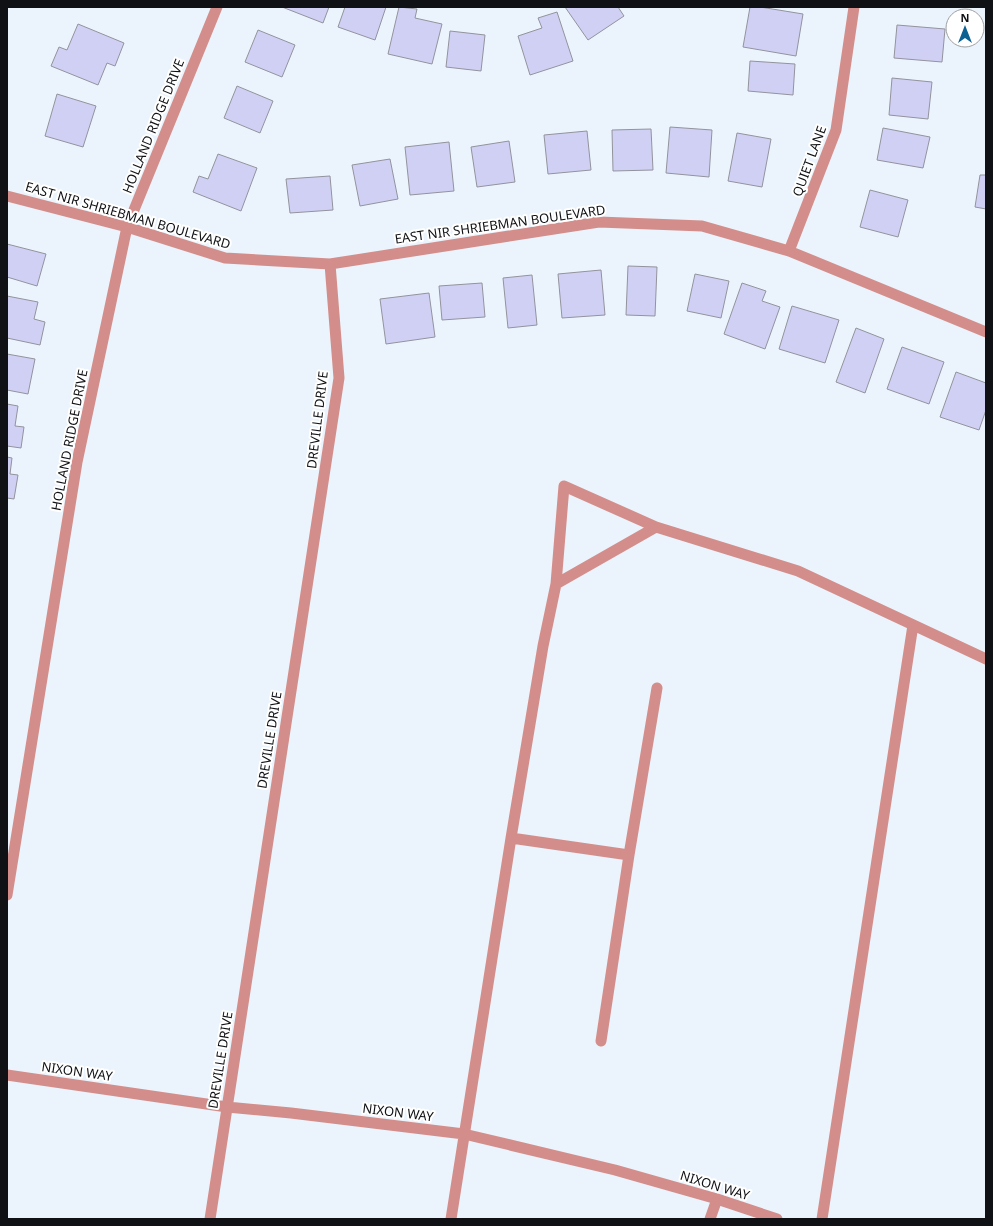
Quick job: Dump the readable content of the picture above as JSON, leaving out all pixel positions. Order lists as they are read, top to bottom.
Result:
{
  "streets": {
    "street": [
      "HOLLAND RIDGE DRIVE",
      "QUIET LANE",
      "EAST NIR SHRIEBMAN BOULEVARD",
      "DREVILLE DRIVE",
      "NIXON WAY"
    ]
  },
  "crossings": [
    ["HOLLAND RIDGE DRIVE", "EAST NIR SHRIEBMAN BOULEVARD"],
    ["QUIET LANE", "EAST NIR SHRIEBMAN BOULEVARD"],
    ["EAST NIR SHRIEBMAN BOULEVARD", "DREVILLE DRIVE"],
    ["DREVILLE DRIVE", "NIXON WAY"]
  ],
  "north": "top"
}
